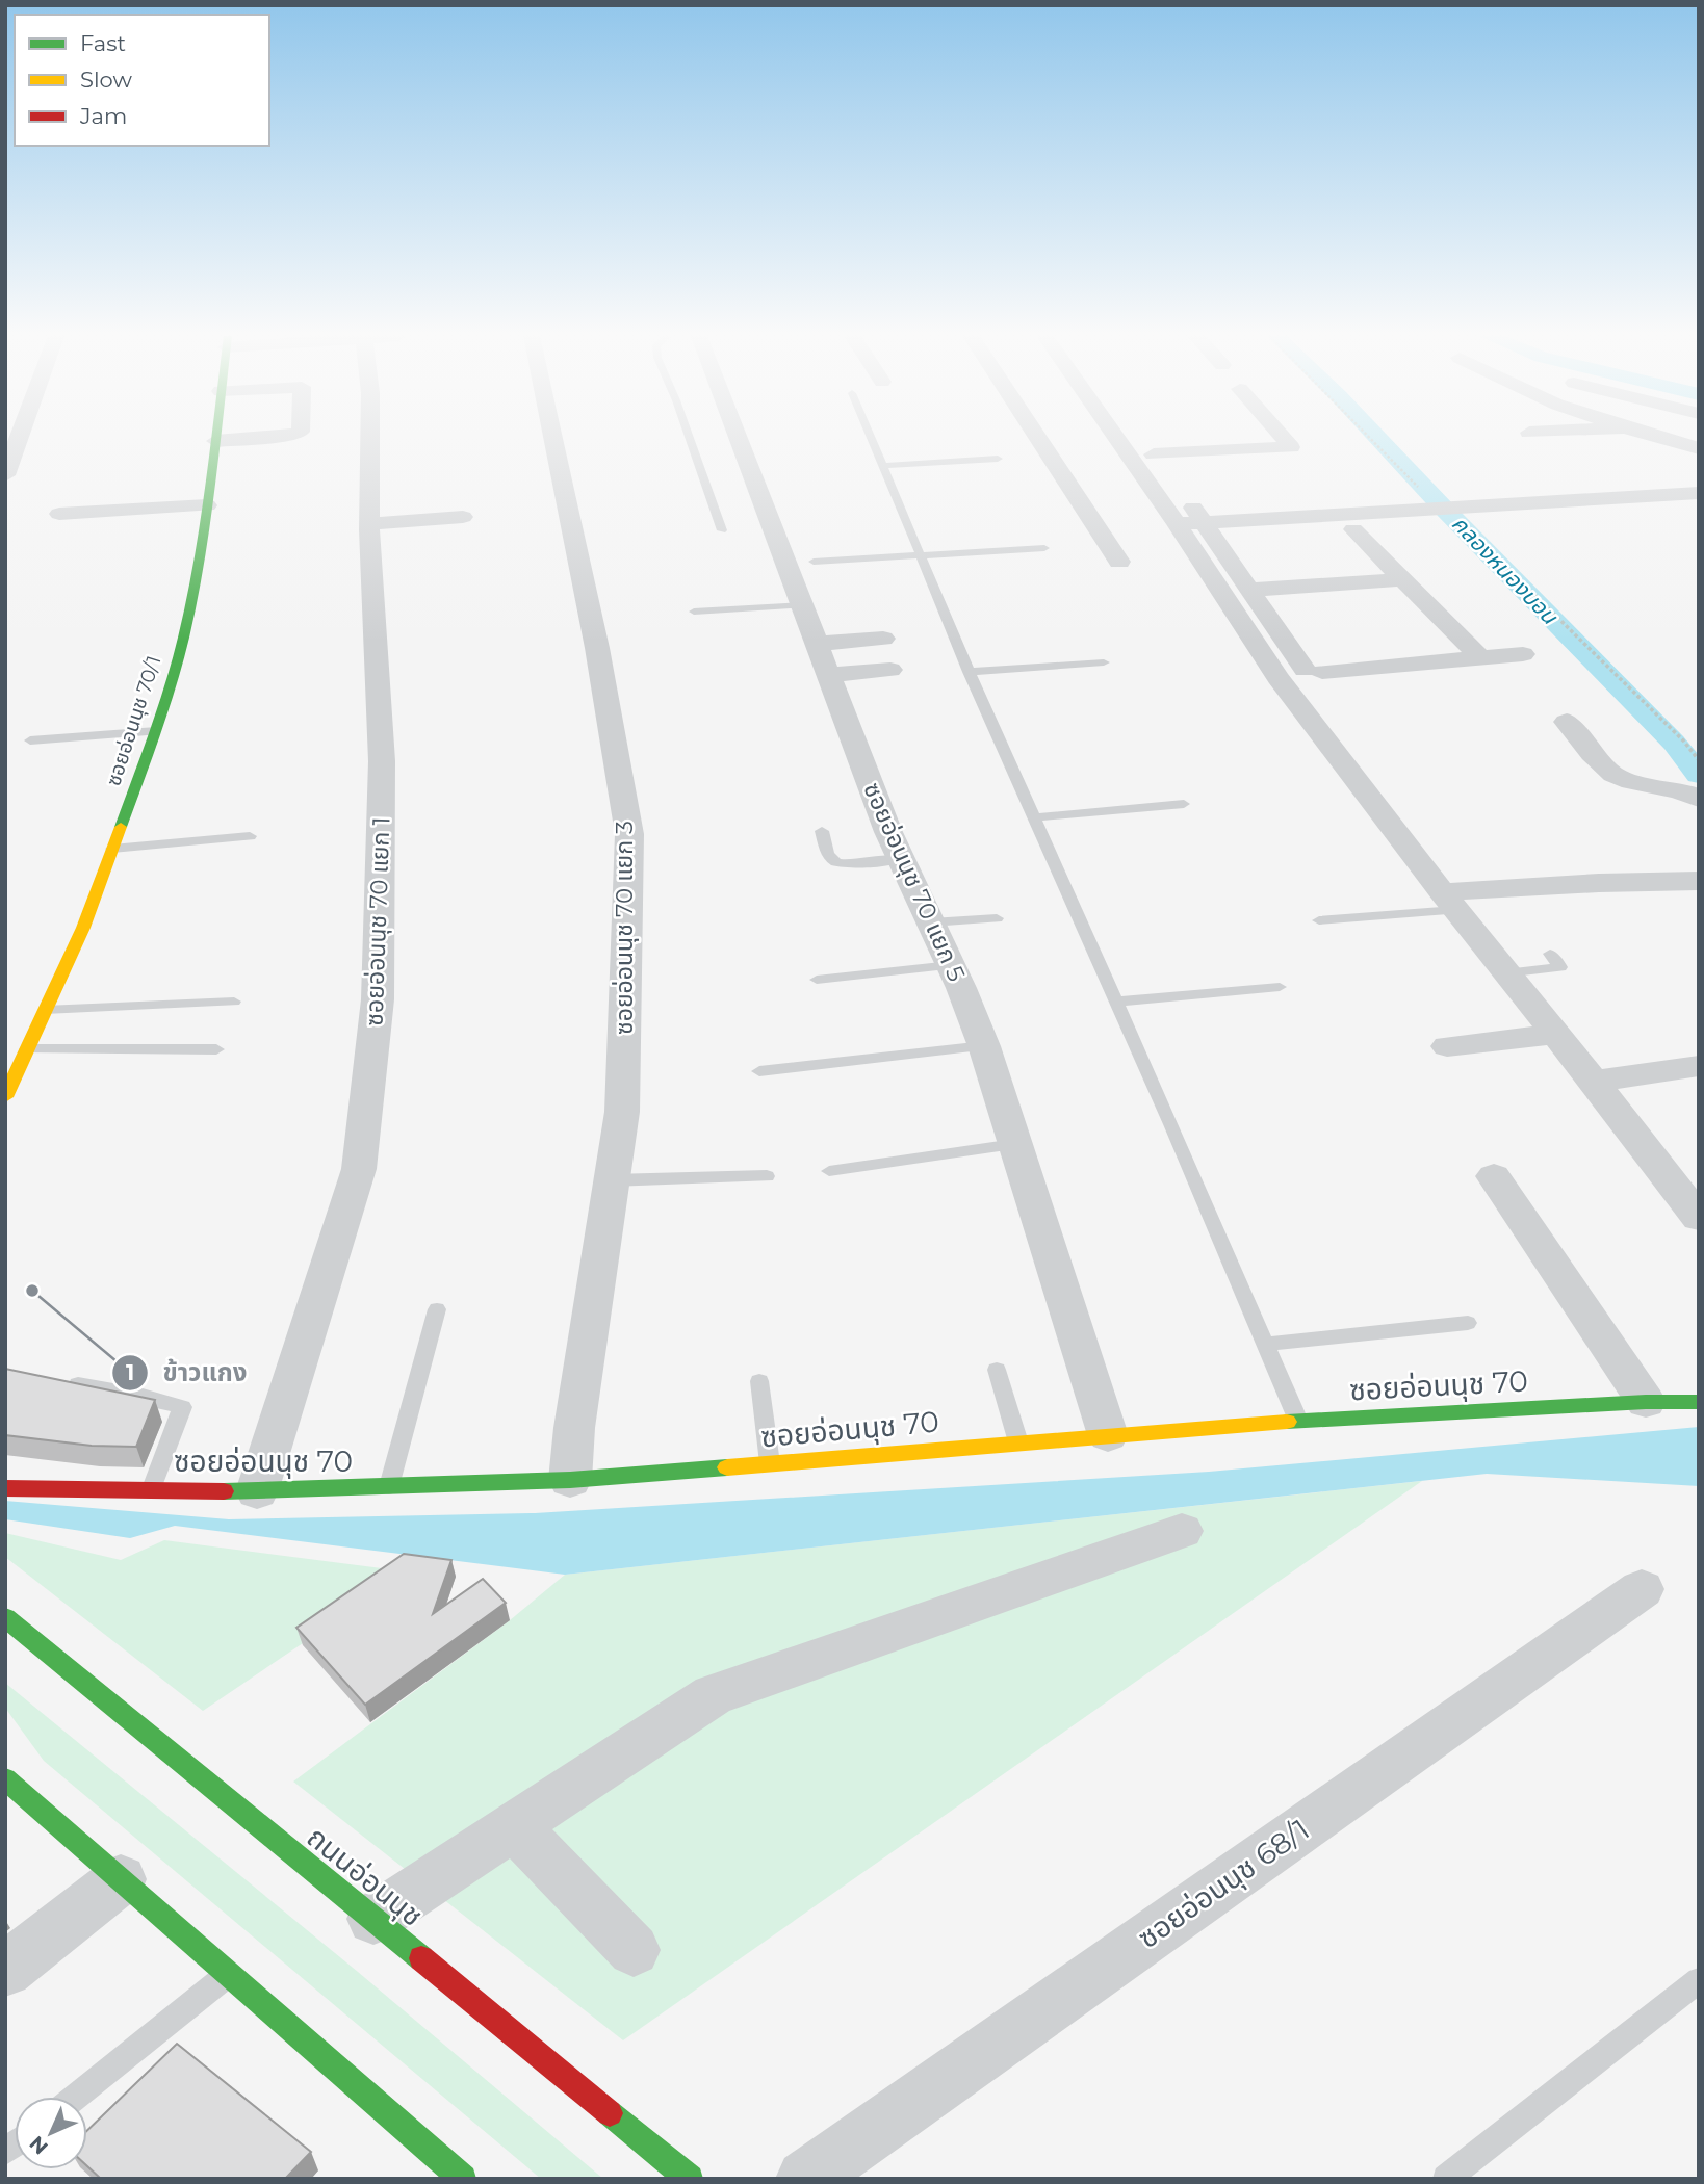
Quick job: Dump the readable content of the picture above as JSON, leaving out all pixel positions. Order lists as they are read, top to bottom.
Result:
{
  "streets": {
    "street": [
      "ซอยอ่อนนุช 70/1",
      "ซอยอ่อนนุช 70 แยก 5",
      "ซอยอ่อนนุช 70 แยก 1",
      "ซอยอ่อนนุช 70 แยก 3",
      "ซอยอ่อนนุช 70",
      "ถนนอ่อนนุช",
      "ซอยอ่อนนุช 68/1"
    ]
  },
  "crossings": [
    ["ซอยอ่อนนุช 70 แยก 5", "ซอยอ่อนนุช 70"],
    ["ซอยอ่อนนุช 70 แยก 1", "ซอยอ่อนนุช 70"],
    ["ซอยอ่อนนุช 70 แยก 3", "ซอยอ่อนนุช 70"]
  ],
  "water": ["คลองหนองบอน"],
  "places": ["ข้าวแกง"],
  "legend": ["Fast", "Slow", "Jam"],
  "north": "bottom left"
}
